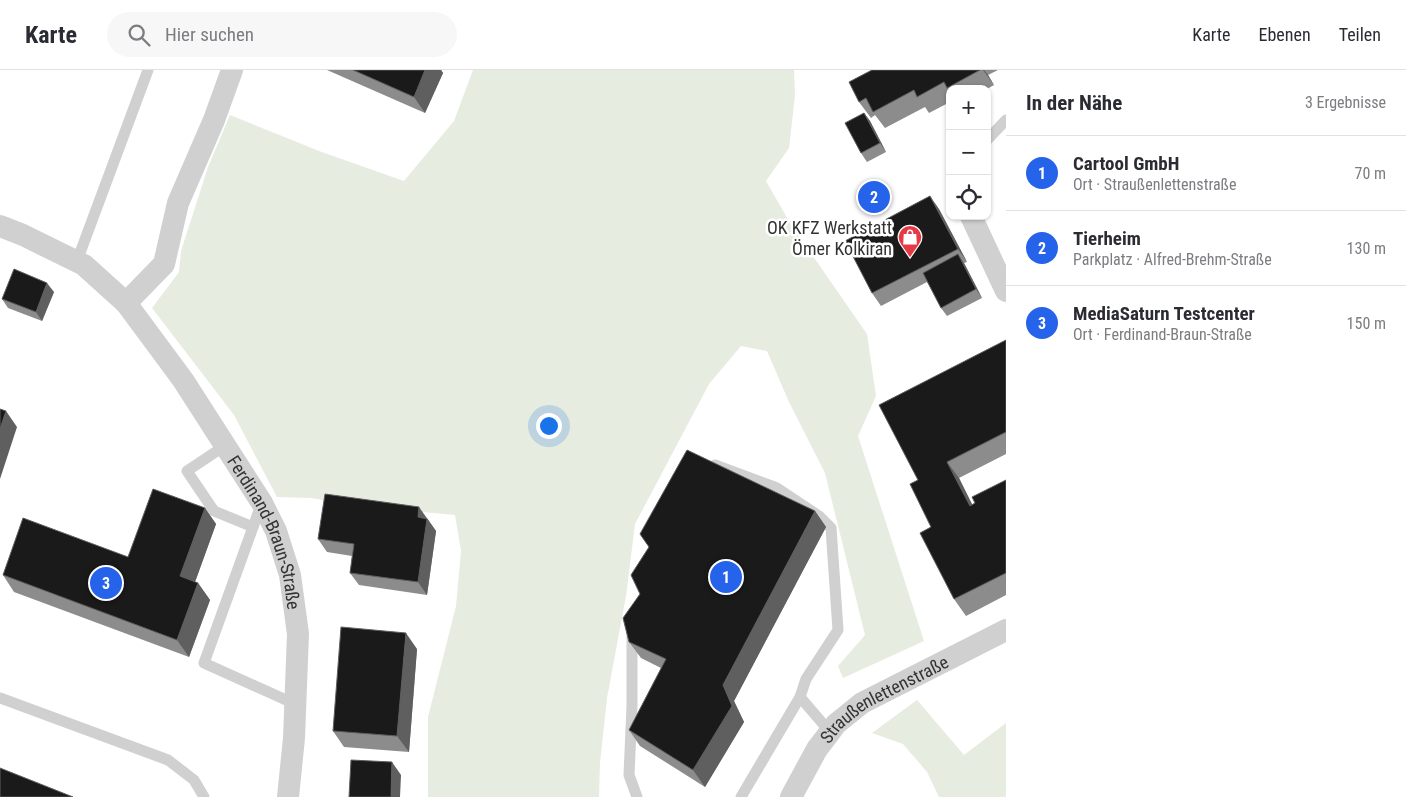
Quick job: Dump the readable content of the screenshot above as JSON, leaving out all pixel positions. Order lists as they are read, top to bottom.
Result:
{
  "streets": {
    "street": ["Ferdinand-Braun-Straße", "Straußenlettenstraße"]
  },
  "places": {
    "shop": ["OK KFZ Werkstatt Ömer Kolkiran"]
  },
  "page": {
    "header": "Karte",
    "search": "Hier suchen",
    "nav": ["Karte", "Ebenen", "Teilen"],
    "heading": ["In der Nähe", "3 Ergebnisse"],
    "map_buttons": ["+", "−"],
    "list": [
      {
        "mark": "1",
        "name": "Cartool GmbH",
        "note": "Ort · Straußenlettenstraße",
        "value": "70 m"
      },
      {
        "mark": "2",
        "name": "Tierheim",
        "note": "Parkplatz · Alfred-Brehm-Straße",
        "value": "130 m"
      },
      {
        "mark": "3",
        "name": "MediaSaturn Testcenter",
        "note": "Ort · Ferdinand-Braun-Straße",
        "value": "150 m"
      }
    ],
    "pins": ["2", "1", "3"]
  }
}
